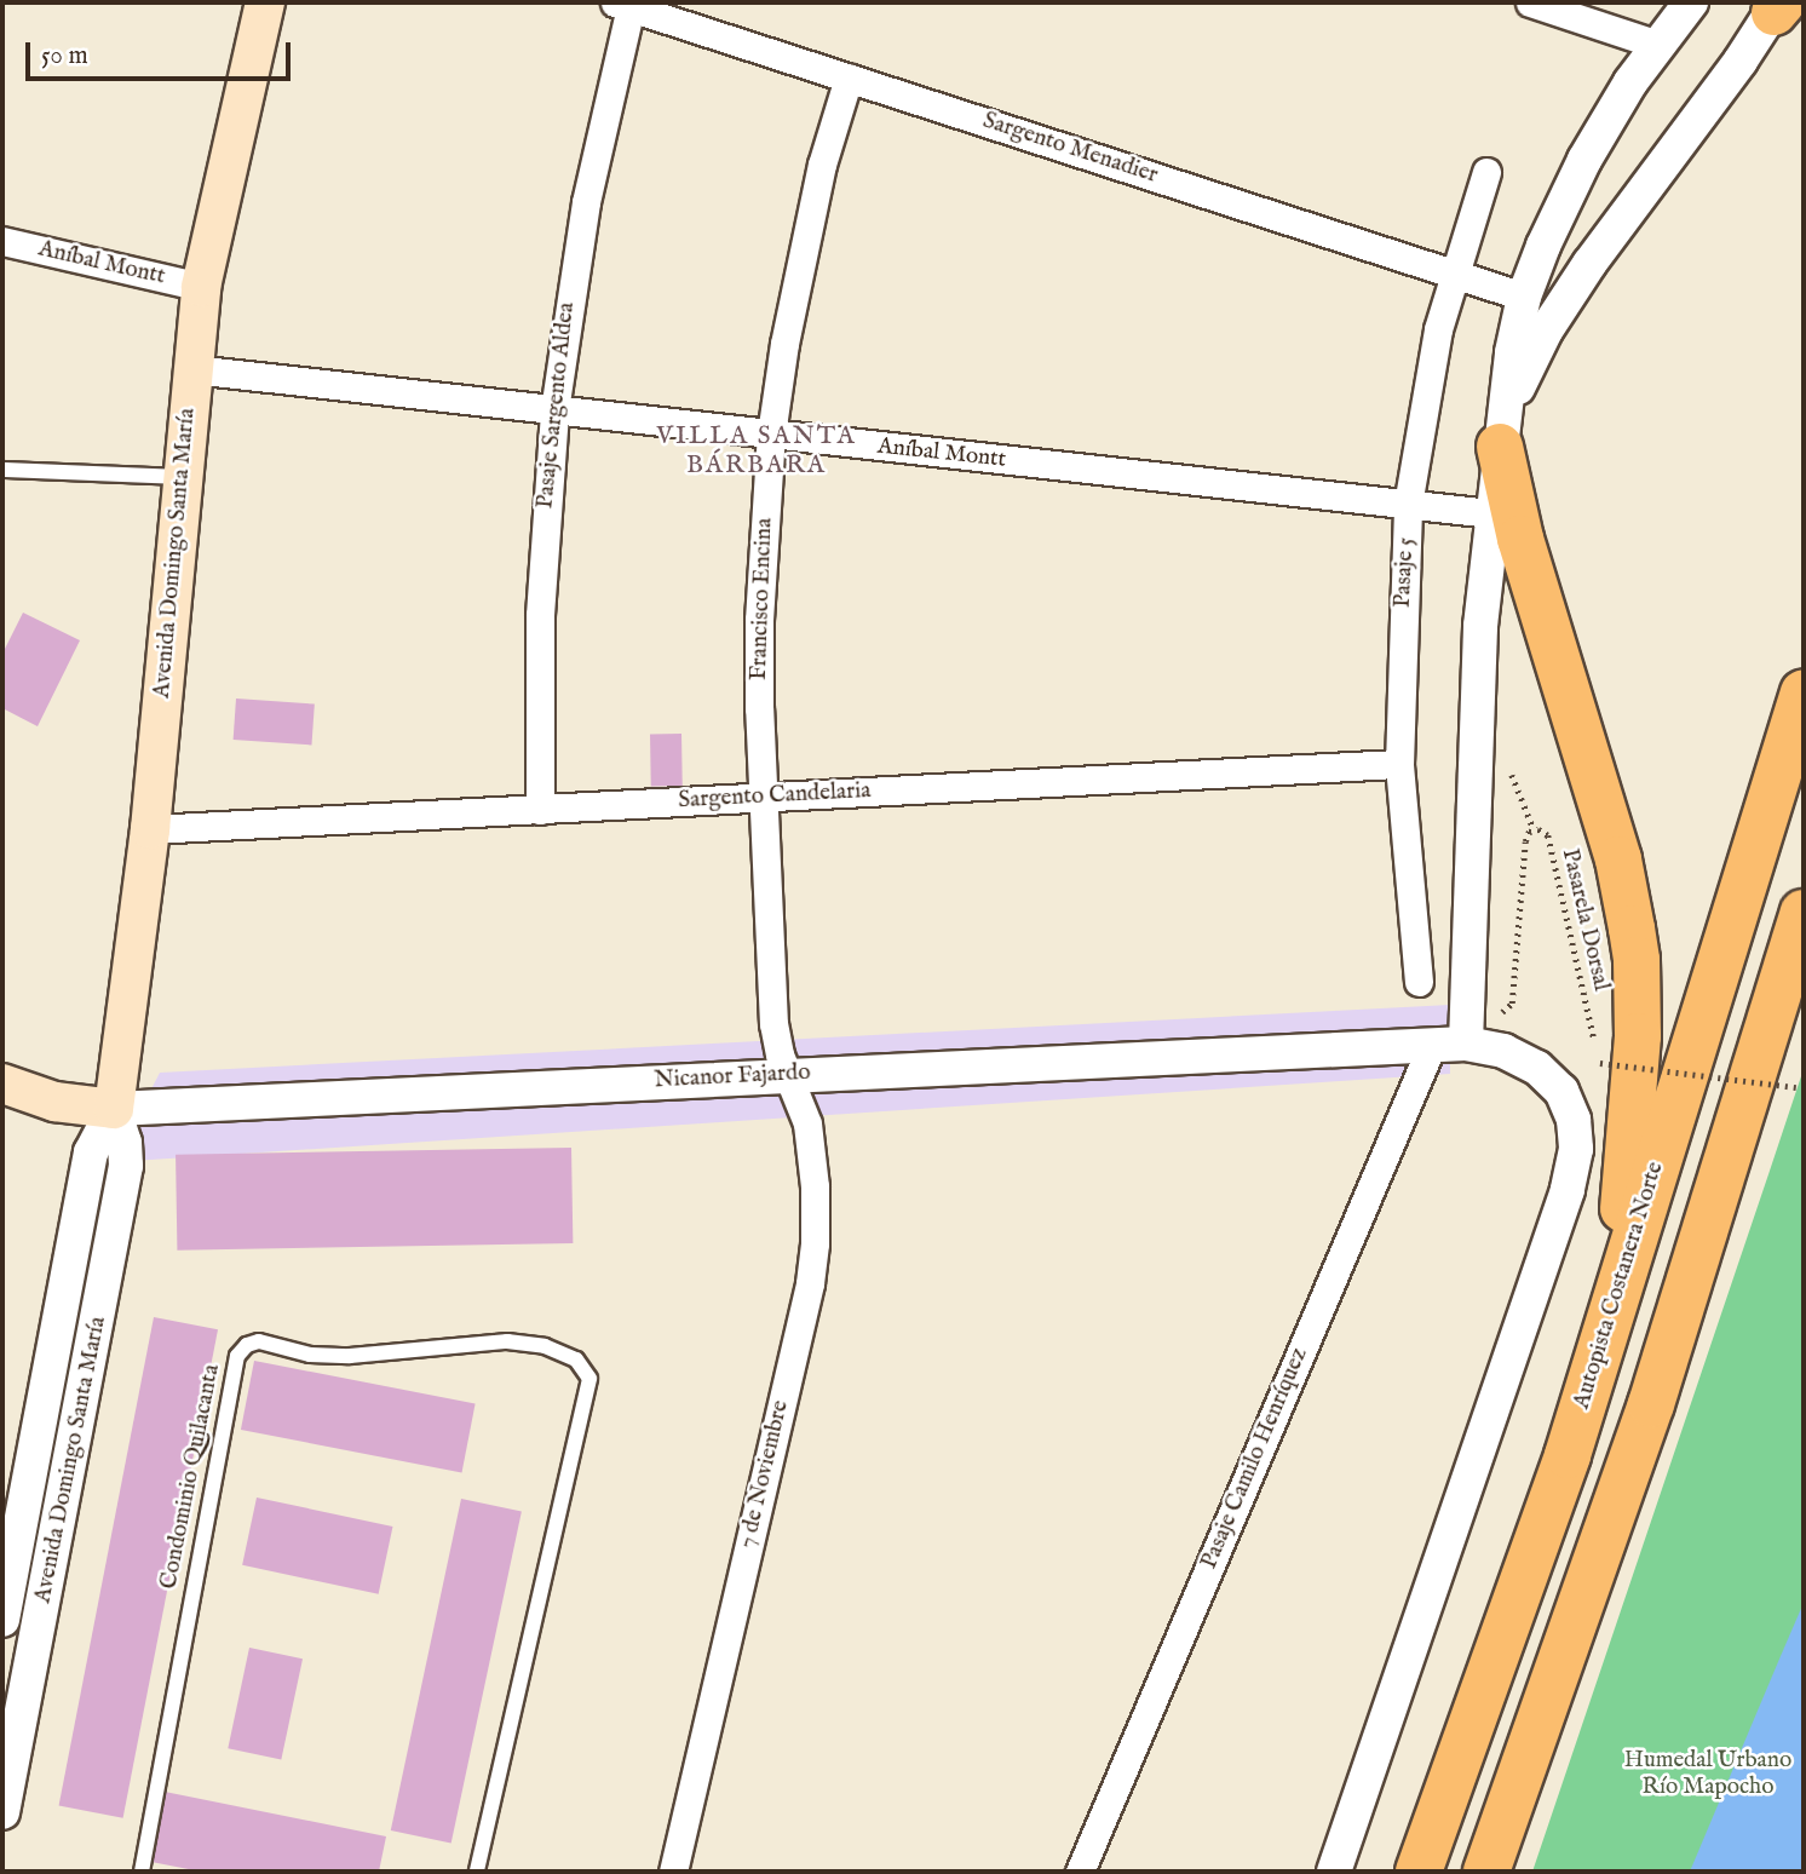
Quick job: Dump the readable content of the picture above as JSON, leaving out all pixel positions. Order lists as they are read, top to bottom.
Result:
{
  "streets": {
    "highway": ["Autopista Costanera Norte"],
    "main road": ["Avenida Domingo Santa María", "Nicanor Fajardo"],
    "street": [
      "Sargento Menadier",
      "Aníbal Montt",
      "Pasaje Sargento Aldea",
      "Pasaje 5",
      "Francisco Encina",
      "Sargento Candelaria",
      "Pasaje Camilo Henríquez",
      "7 de Noviembre"
    ],
    "lane": ["Condominio Quilacanta"],
    "path": ["Pasarela Dorsal"]
  },
  "crossings": [
    ["Sargento Menadier", "Pasaje Sargento Aldea"],
    ["Sargento Menadier", "Pasaje 5"],
    ["Sargento Menadier", "Francisco Encina"],
    ["Aníbal Montt", "Pasaje Sargento Aldea"],
    ["Aníbal Montt", "Avenida Domingo Santa María"],
    ["Aníbal Montt", "Pasaje 5"],
    ["Aníbal Montt", "Francisco Encina"],
    ["Pasaje Sargento Aldea", "Sargento Candelaria"],
    ["Avenida Domingo Santa María", "Sargento Candelaria"],
    ["Avenida Domingo Santa María", "Nicanor Fajardo"],
    ["Pasaje 5", "Sargento Candelaria"],
    ["Francisco Encina", "Sargento Candelaria"],
    ["Francisco Encina", "Nicanor Fajardo"],
    ["Francisco Encina", "7 de Noviembre"],
    ["Pasarela Dorsal", "Nicanor Fajardo"],
    ["Nicanor Fajardo", "Pasaje Camilo Henríquez"],
    ["Nicanor Fajardo", "7 de Noviembre"]
  ],
  "districts": ["VILLA SANTA BÁRBARA"],
  "parks": ["Humedal Urbano Río Mapocho"],
  "scale_bar": "50 m"
}
